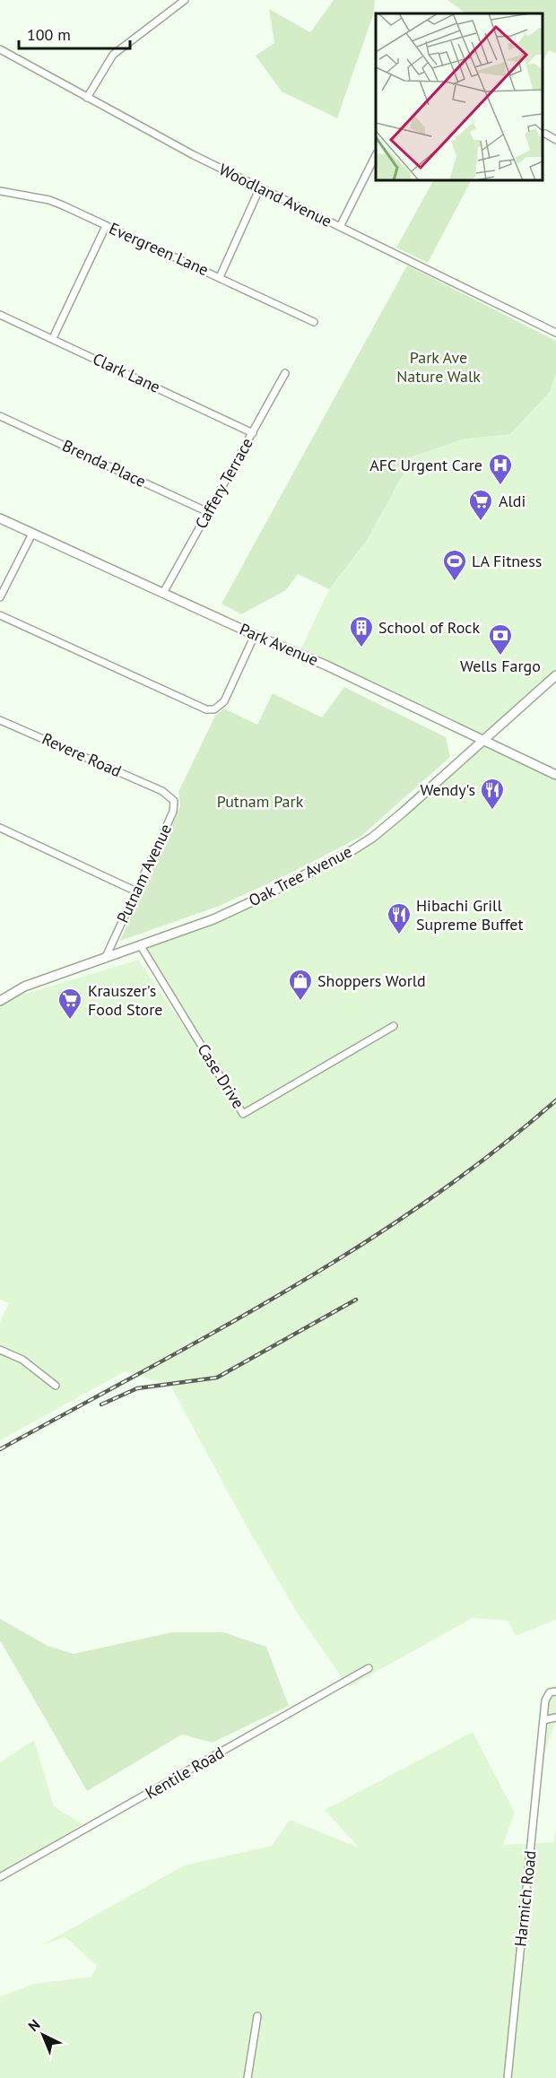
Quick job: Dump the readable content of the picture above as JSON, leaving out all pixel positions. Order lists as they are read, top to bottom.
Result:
{
  "streets": {
    "street": [
      "Woodland Avenue",
      "Evergreen Lane",
      "Clark Lane",
      "Brenda Place",
      "Caffery Terrace",
      "Park Avenue",
      "Revere Road",
      "Putnam Avenue",
      "Oak Tree Avenue",
      "Case Drive",
      "Kentile Road",
      "Harmich Road"
    ]
  },
  "crossings": [
    ["Clark Lane", "Caffery Terrace"],
    ["Brenda Place", "Caffery Terrace"],
    ["Caffery Terrace", "Park Avenue"],
    ["Park Avenue", "Oak Tree Avenue"],
    ["Revere Road", "Putnam Avenue"],
    ["Putnam Avenue", "Oak Tree Avenue"],
    ["Oak Tree Avenue", "Case Drive"]
  ],
  "parks": ["Park Ave Nature Walk", "Putnam Park"],
  "places": {
    "hospital": ["AFC Urgent Care"],
    "supermarket": ["Aldi", "Krauszer's Food Store"],
    "sports": ["LA Fitness"],
    "building": ["School of Rock"],
    "bank": ["Wells Fargo"],
    "restaurant": ["Wendy's", "Hibachi Grill Supreme Buffet"],
    "shop": ["Shoppers World"]
  },
  "scale_bar": "100 m",
  "north": "top left"
}
